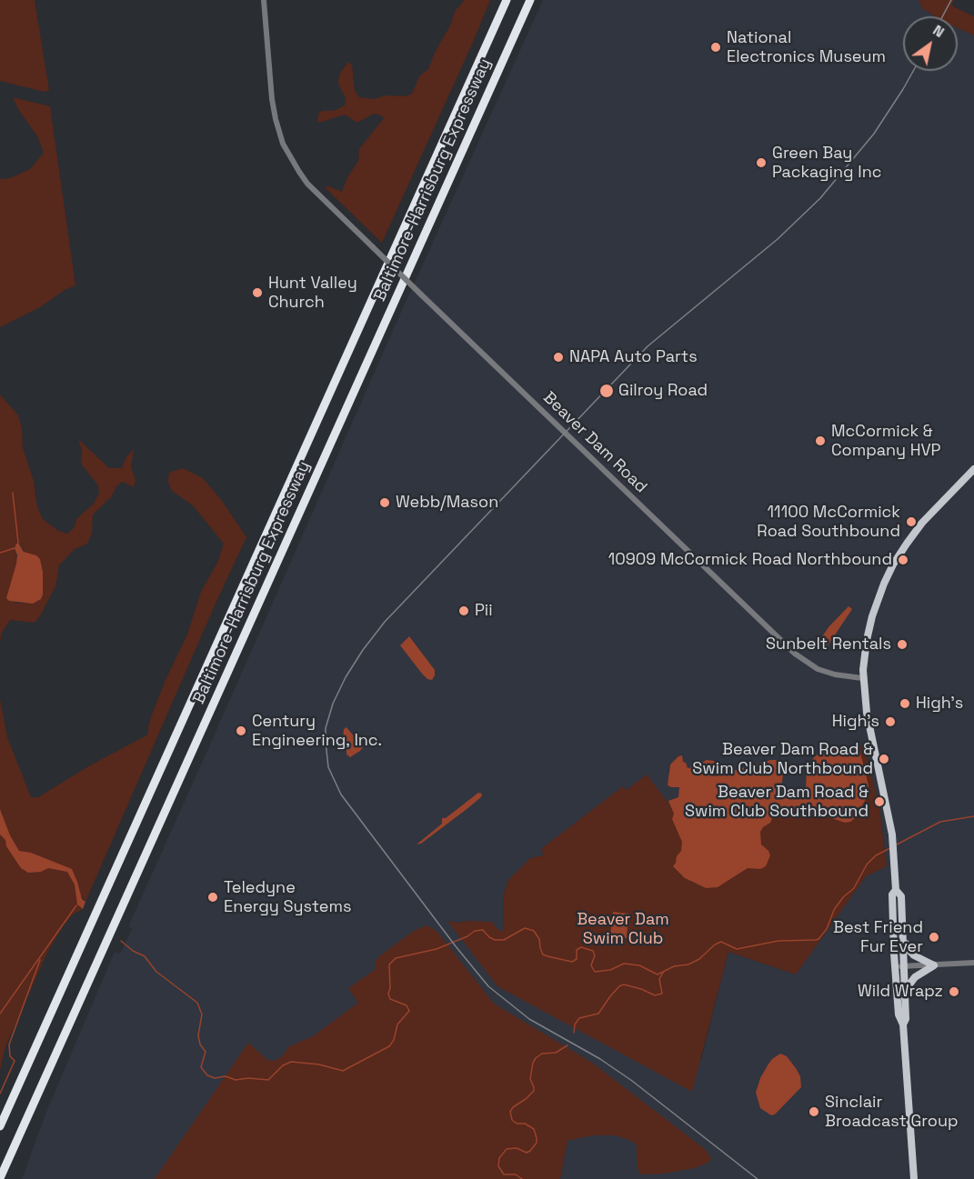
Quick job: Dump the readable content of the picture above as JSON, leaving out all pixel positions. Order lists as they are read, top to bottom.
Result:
{
  "streets": {
    "highway": ["Baltimore-Harrisburg Expressway"],
    "street": ["Beaver Dam Road"]
  },
  "parks": ["Beaver Dam Swim Club"],
  "places": [
    "National Electronics Museum",
    "Green Bay Packaging Inc",
    "Hunt Valley Church",
    "NAPA Auto Parts",
    "Gilroy Road",
    "McCormick & Company HVP",
    "Webb/Mason",
    "11100 McCormick Road Southbound",
    "10909 McCormick Road Northbound",
    "Pii",
    "Sunbelt Rentals",
    "High’s",
    "High's",
    "Century Engineering, Inc.",
    "Beaver Dam Road & Swim Club Northbound",
    "Beaver Dam Road & Swim Club Southbound",
    "Teledyne Energy Systems",
    "Best Friend Fur Ever",
    "Wild Wrapz",
    "Sinclair Broadcast Group"
  ],
  "north": "top right"
}
